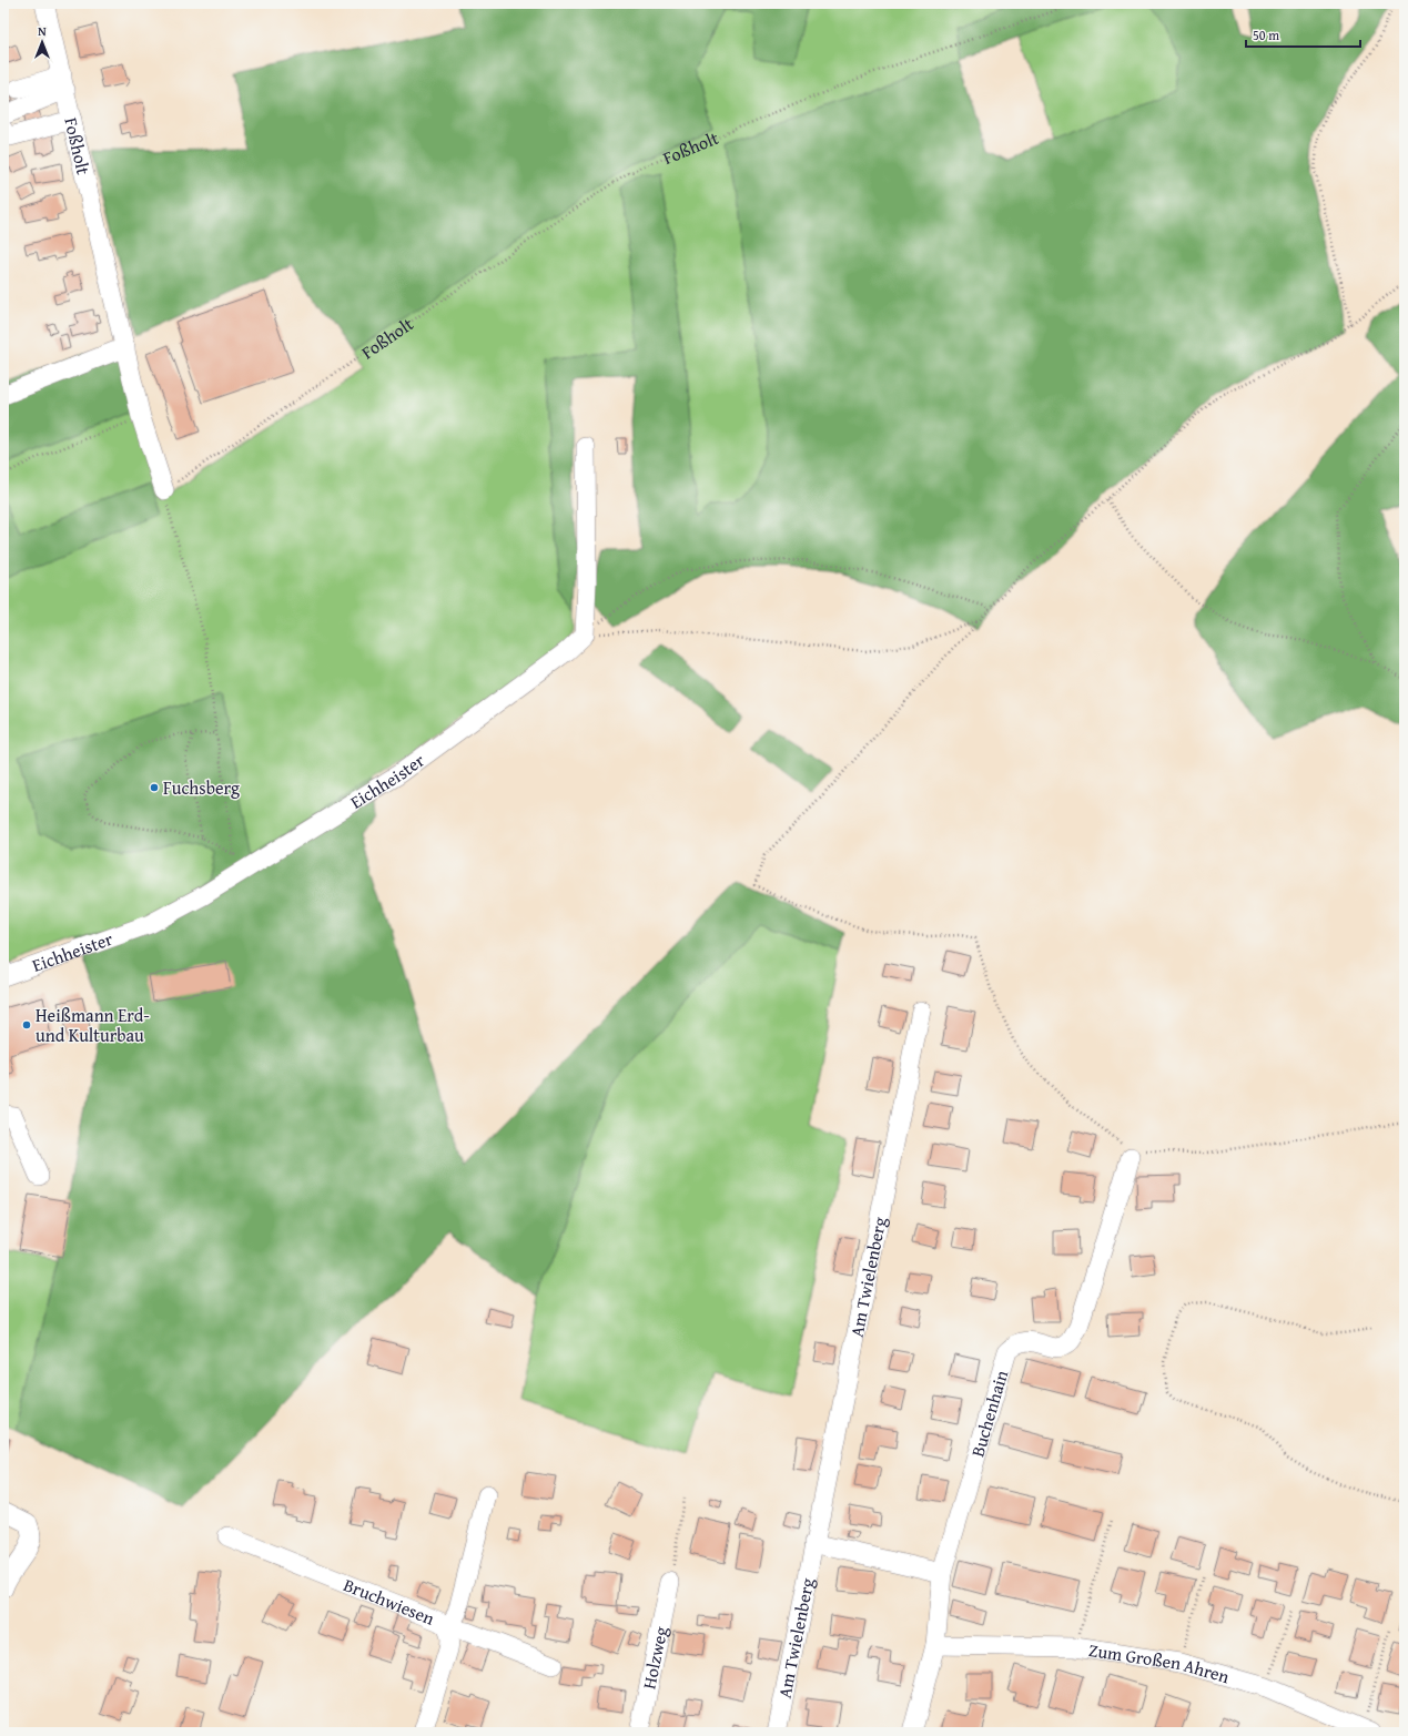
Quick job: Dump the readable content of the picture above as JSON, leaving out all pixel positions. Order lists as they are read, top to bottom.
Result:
{
  "streets": {
    "street": [
      "Foßholt",
      "Eichheister",
      "Am Twielenberg",
      "Buchenhain",
      "Bruchwiesen",
      "Holzweg",
      "Zum Großen Ahren"
    ]
  },
  "crossings": [
    ["Buchenhain", "Zum Großen Ahren"]
  ],
  "places": ["Fuchsberg", "Heißmann Erd- und Kulturbau"],
  "scale_bar": "50 m",
  "north": "top"
}
